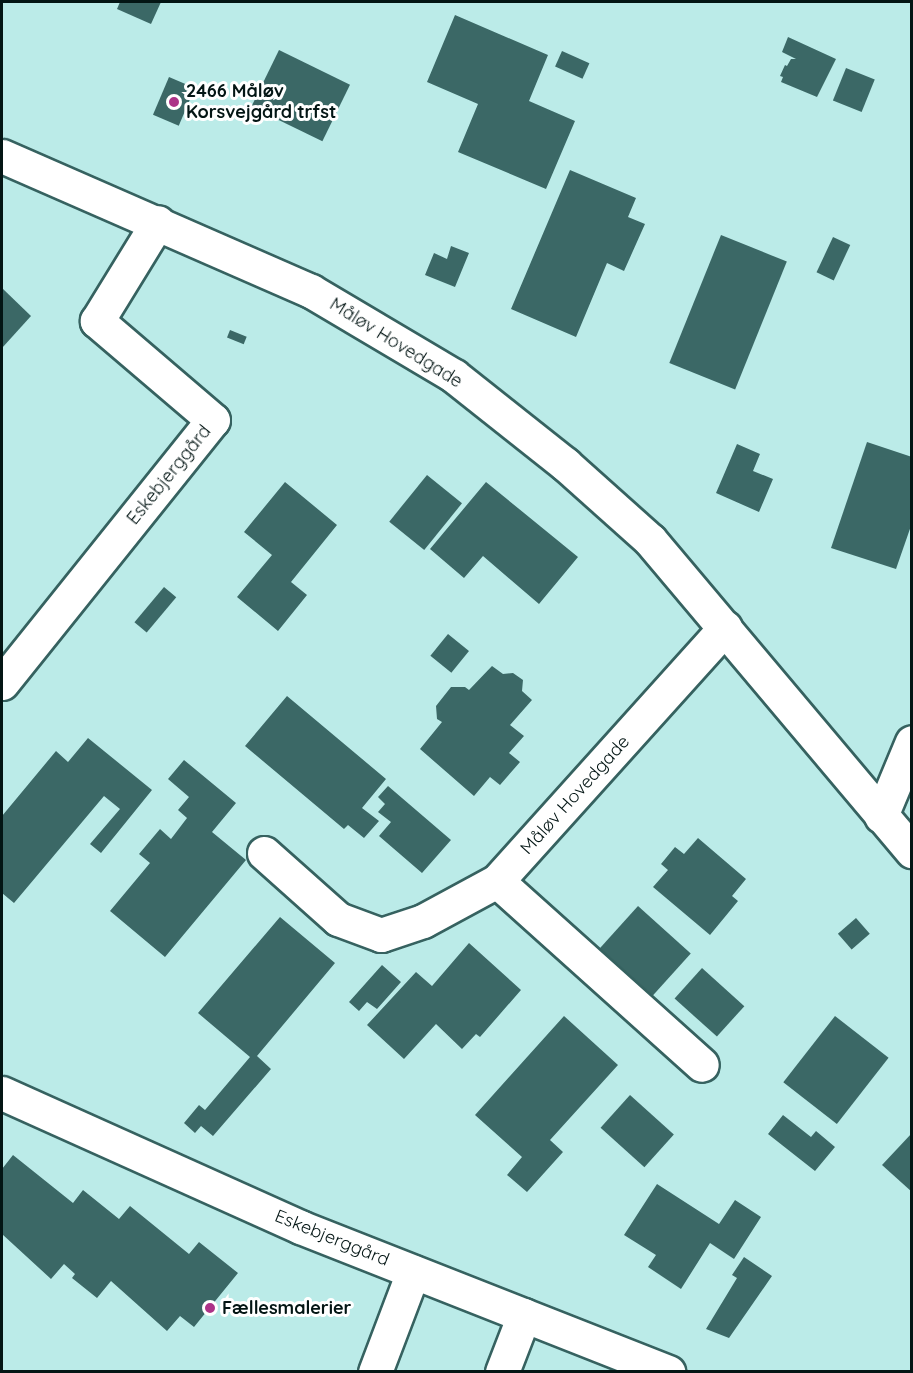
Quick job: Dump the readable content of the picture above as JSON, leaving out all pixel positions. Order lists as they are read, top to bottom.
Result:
{
  "streets": {
    "street": ["Måløv Hovedgade", "Eskebjerggård"]
  },
  "crossings": [
    ["Måløv Hovedgade", "Eskebjerggård"]
  ],
  "places": ["2466 Måløv Korsvejgård trfst", "Fællesmalerier"]
}
